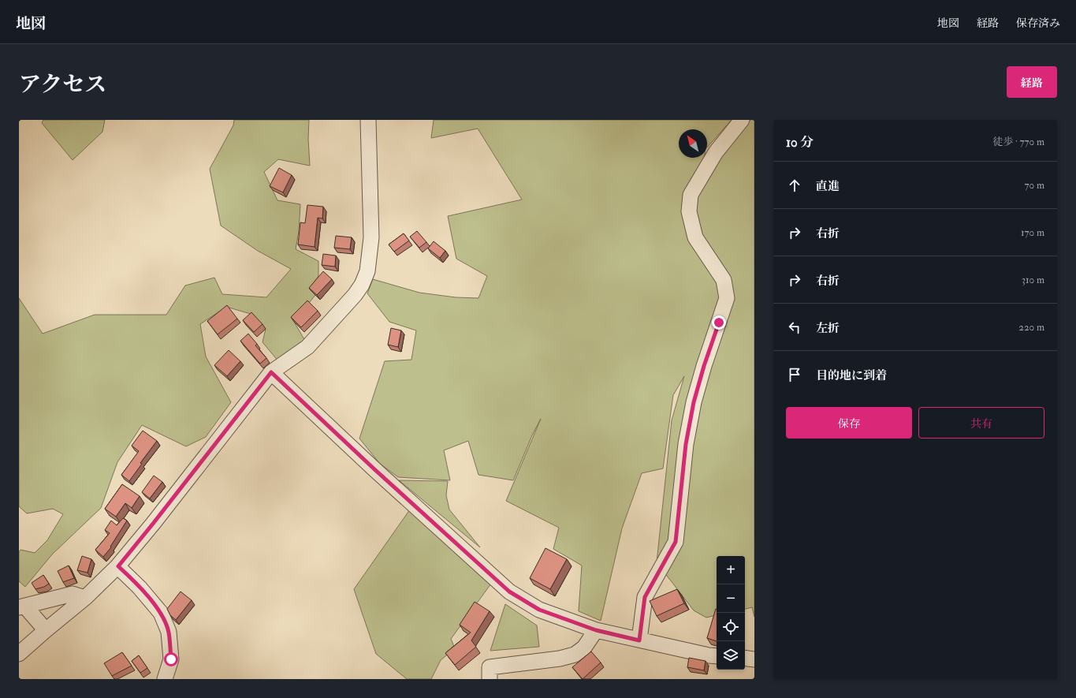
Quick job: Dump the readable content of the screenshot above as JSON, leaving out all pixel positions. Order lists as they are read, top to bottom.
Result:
{
  "north": "top left",
  "page": {
    "header": "地図",
    "nav": ["地図", "経路", "保存済み"],
    "title": "アクセス",
    "buttons": [
      "経路",
      ["保存", "共有"]
    ],
    "heading": ["10 分", "徒歩 · 770 m"],
    "list": [
      ["直進", "70 m"],
      ["右折", "170 m"],
      ["右折", "310 m"],
      ["左折", "220 m"],
      "目的地に到着"
    ],
    "map_buttons": ["+", "−"]
  }
}
